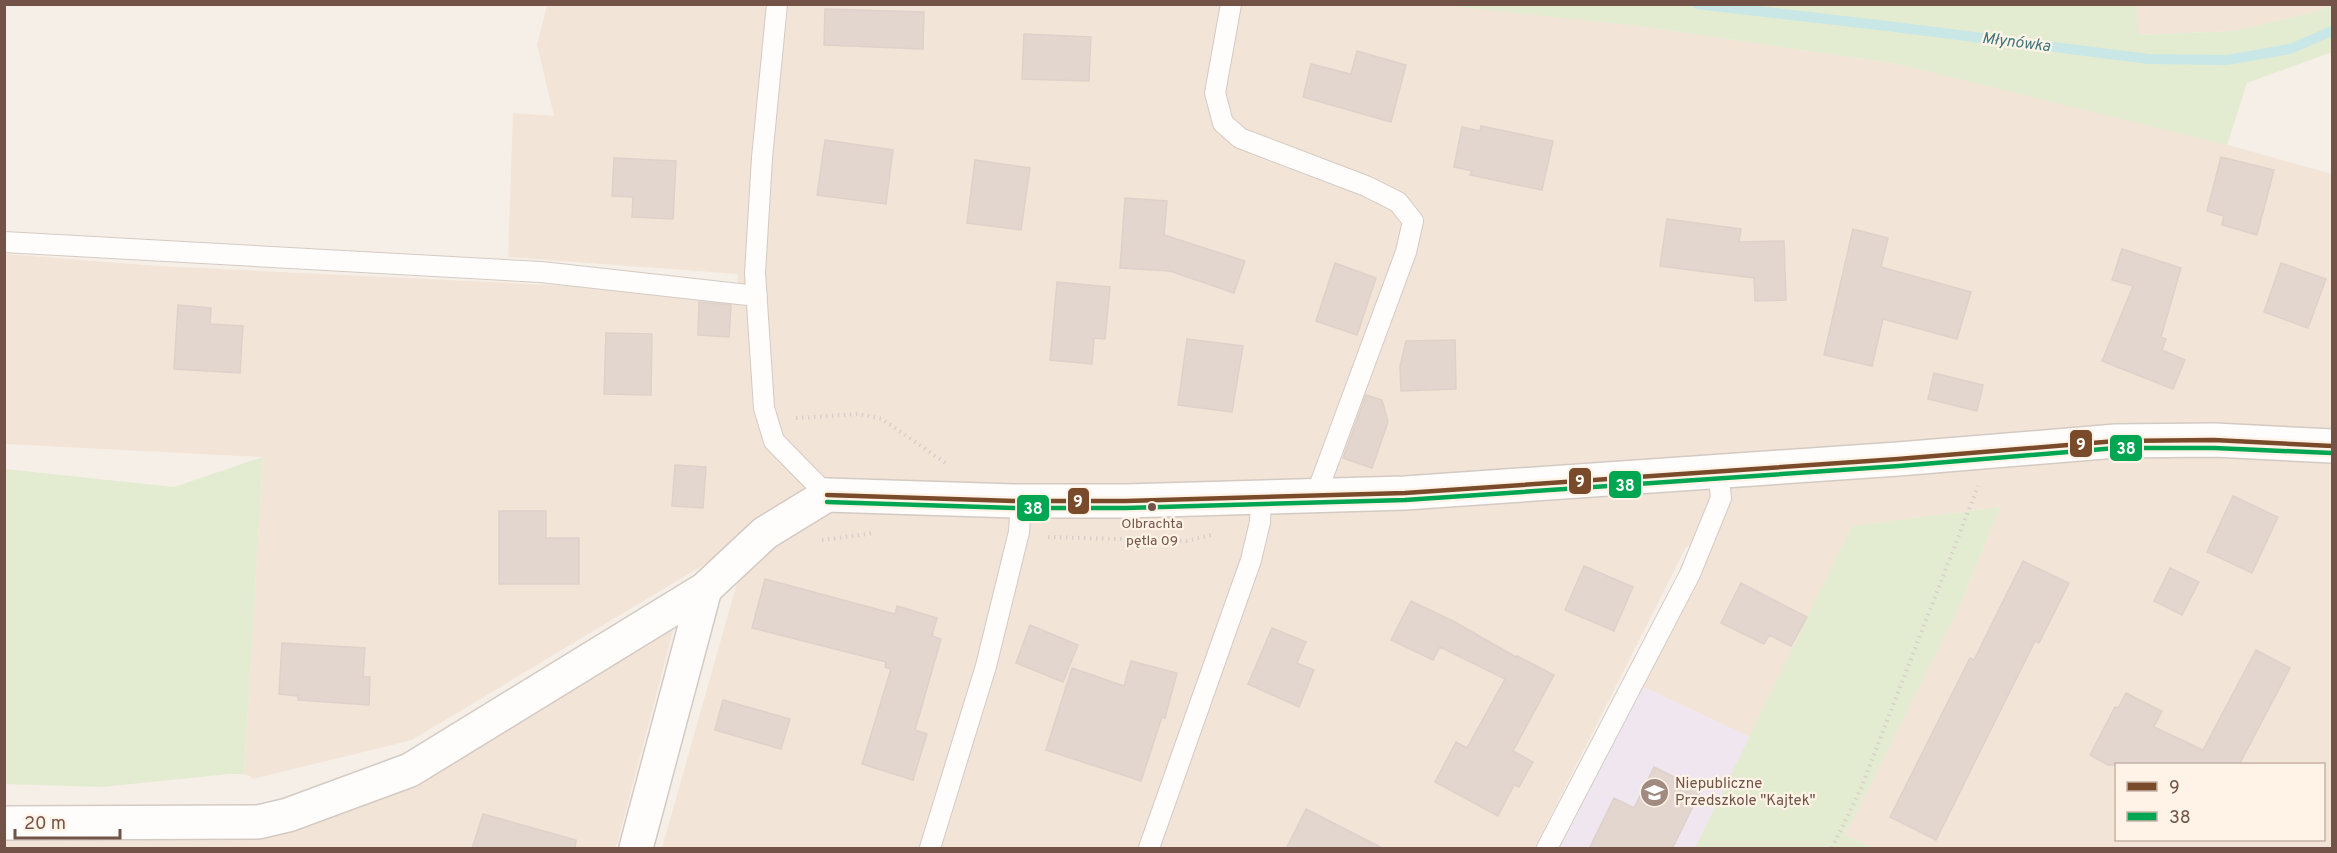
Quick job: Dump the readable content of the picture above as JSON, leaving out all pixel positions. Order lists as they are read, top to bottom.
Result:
{
  "water": ["Młynówka"],
  "places": {
    "other": ["Olbrachta pętla 09"],
    "school or university": ["Niepubliczne Przedszkole \"Kajtek\""]
  },
  "lines": ["transit line 9", "transit line 38"],
  "legend": ["9", "38"],
  "scale_bar": "20 m"
}
